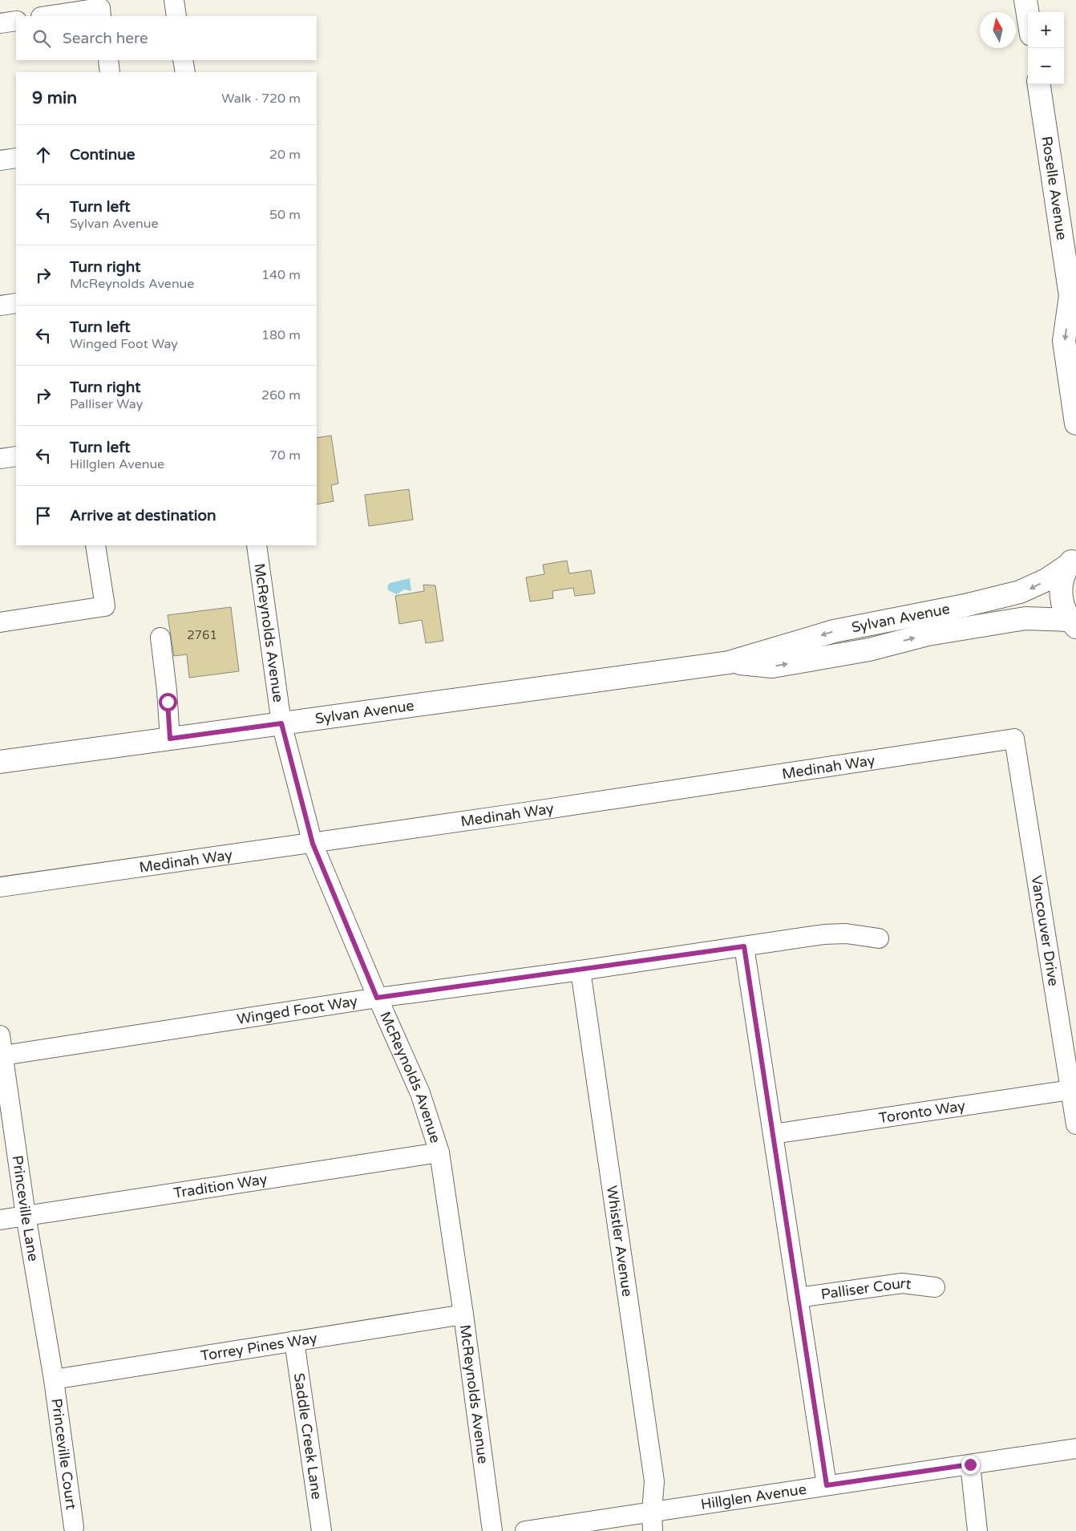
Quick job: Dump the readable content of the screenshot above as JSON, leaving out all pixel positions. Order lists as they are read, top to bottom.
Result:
{
  "streets": {
    "main road": ["Roselle Avenue", "Sylvan Avenue"],
    "street": [
      "McReynolds Avenue",
      "Medinah Way",
      "Vancouver Drive",
      "Winged Foot Way",
      "Toronto Way",
      "Tradition Way",
      "Princeville Lane",
      "Whistler Avenue",
      "Palliser Court",
      "Torrey Pines Way",
      "Saddle Creek Lane",
      "Princeville Court",
      "Hillglen Avenue"
    ]
  },
  "crossings": [
    ["Sylvan Avenue", "McReynolds Avenue"],
    ["McReynolds Avenue", "Medinah Way"],
    ["McReynolds Avenue", "Winged Foot Way"],
    ["McReynolds Avenue", "Tradition Way"],
    ["McReynolds Avenue", "Torrey Pines Way"],
    ["Medinah Way", "Vancouver Drive"],
    ["Vancouver Drive", "Toronto Way"],
    ["Winged Foot Way", "Princeville Lane"],
    ["Winged Foot Way", "Whistler Avenue"],
    ["Tradition Way", "Princeville Lane"],
    ["Princeville Lane", "Torrey Pines Way"],
    ["Princeville Lane", "Princeville Court"],
    ["Whistler Avenue", "Hillglen Avenue"],
    ["Torrey Pines Way", "Saddle Creek Lane"],
    ["Torrey Pines Way", "Princeville Court"]
  ],
  "one_way": ["Roselle Avenue"],
  "house_numbers": ["2761"],
  "north": "top",
  "page": {
    "map_buttons": ["+", "−"],
    "search": "Search here",
    "heading": ["9 min", "Walk · 720 m"],
    "list": [
      ["Continue", "20 m"],
      ["Turn left", "Sylvan Avenue", "50 m"],
      ["Turn right", "McReynolds Avenue", "140 m"],
      ["Turn left", "Winged Foot Way", "180 m"],
      ["Turn right", "Palliser Way", "260 m"],
      ["Turn left", "Hillglen Avenue", "70 m"],
      "Arrive at destination"
    ]
  }
}
